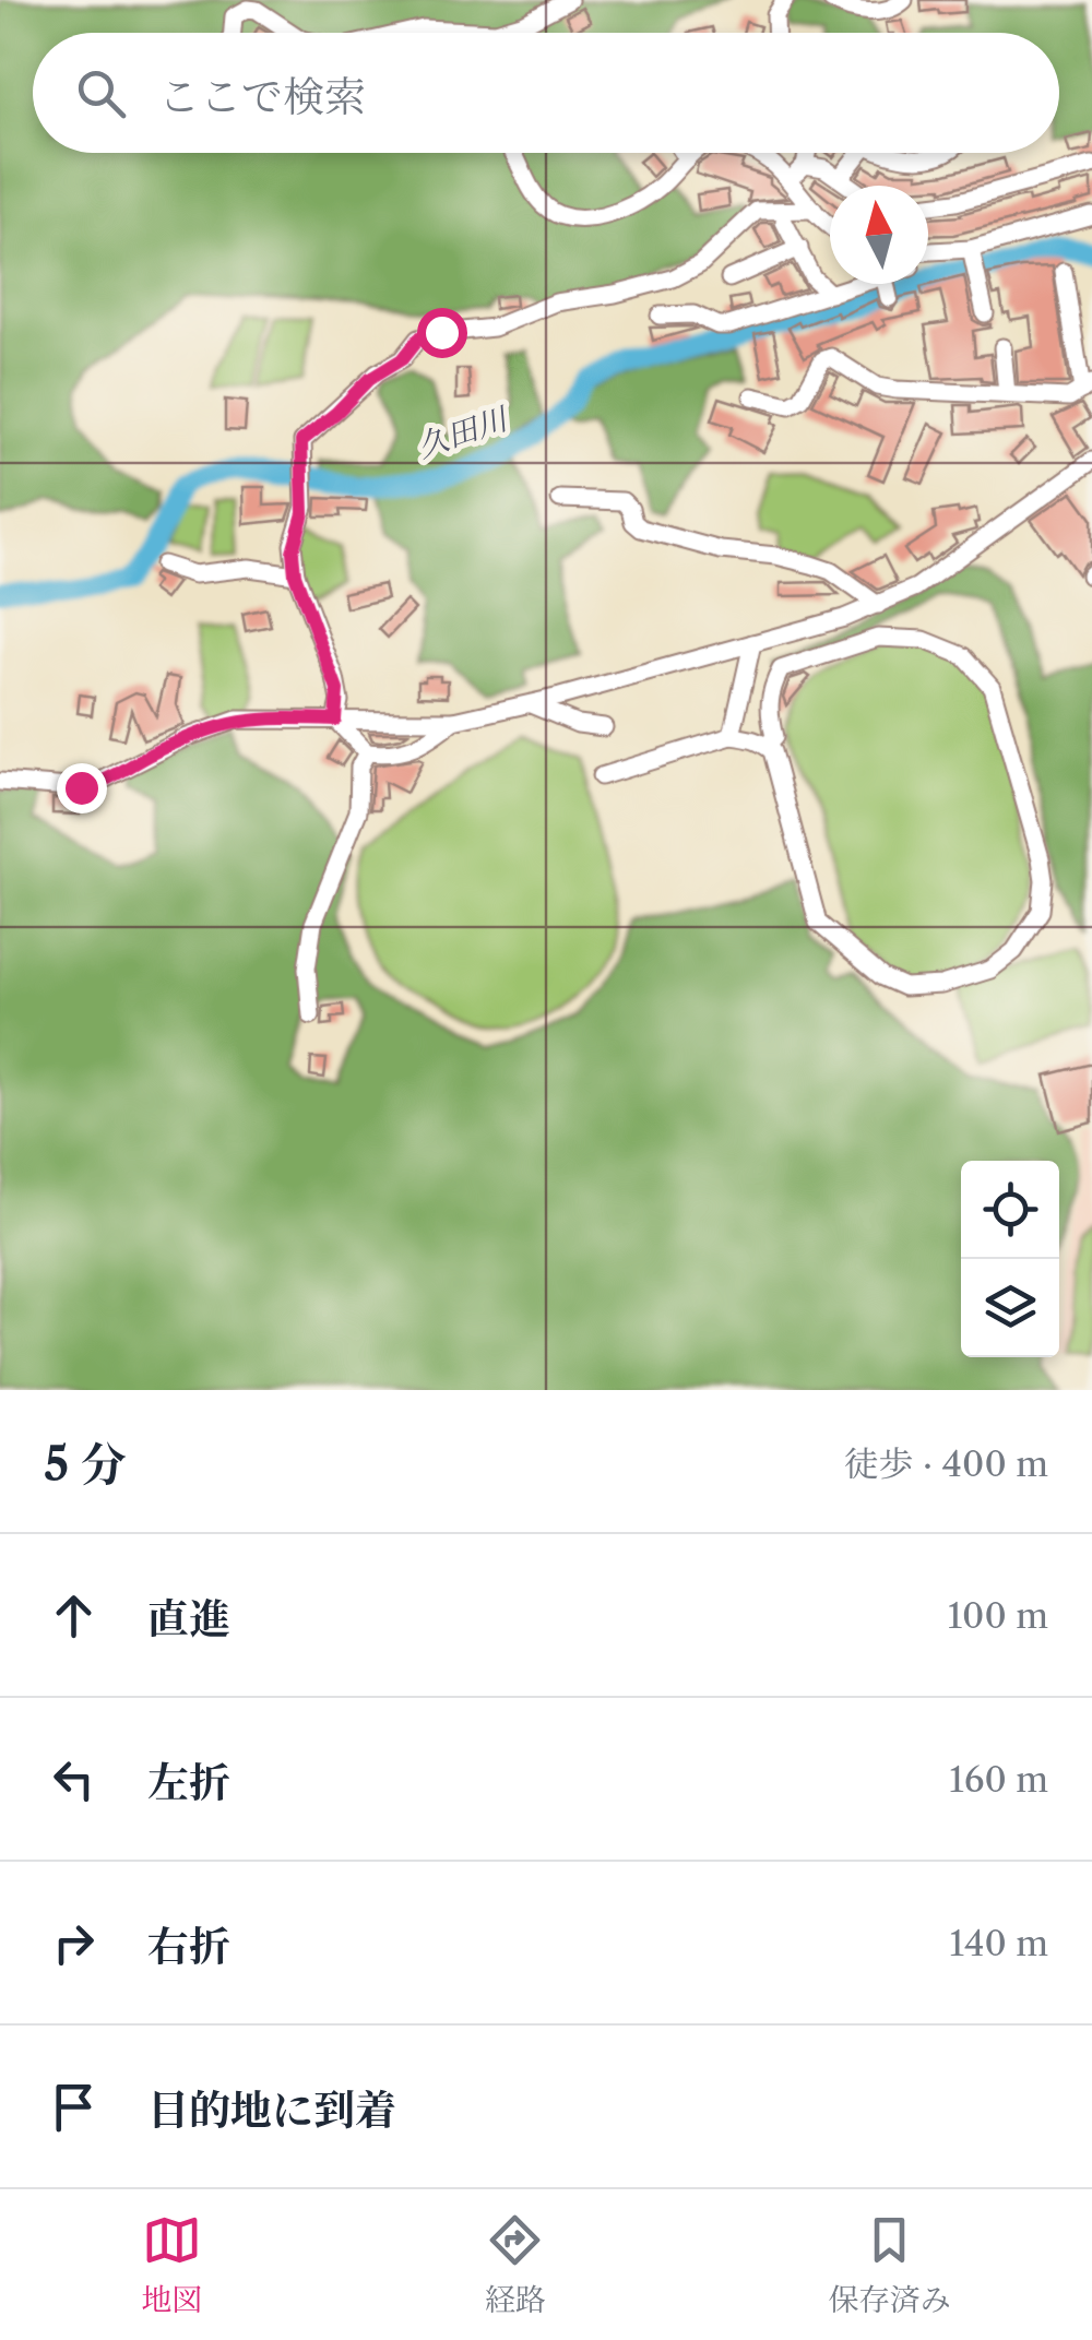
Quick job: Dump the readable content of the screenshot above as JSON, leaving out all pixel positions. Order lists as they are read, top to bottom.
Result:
{
  "water": ["久田川"],
  "north": "top",
  "page": {
    "search": "ここで検索",
    "heading": ["5 分", "徒歩 · 400 m"],
    "list": [
      ["直進", "100 m"],
      ["左折", "160 m"],
      ["右折", "140 m"],
      "目的地に到着"
    ],
    "nav": ["地図", "経路", "保存済み"]
  }
}
